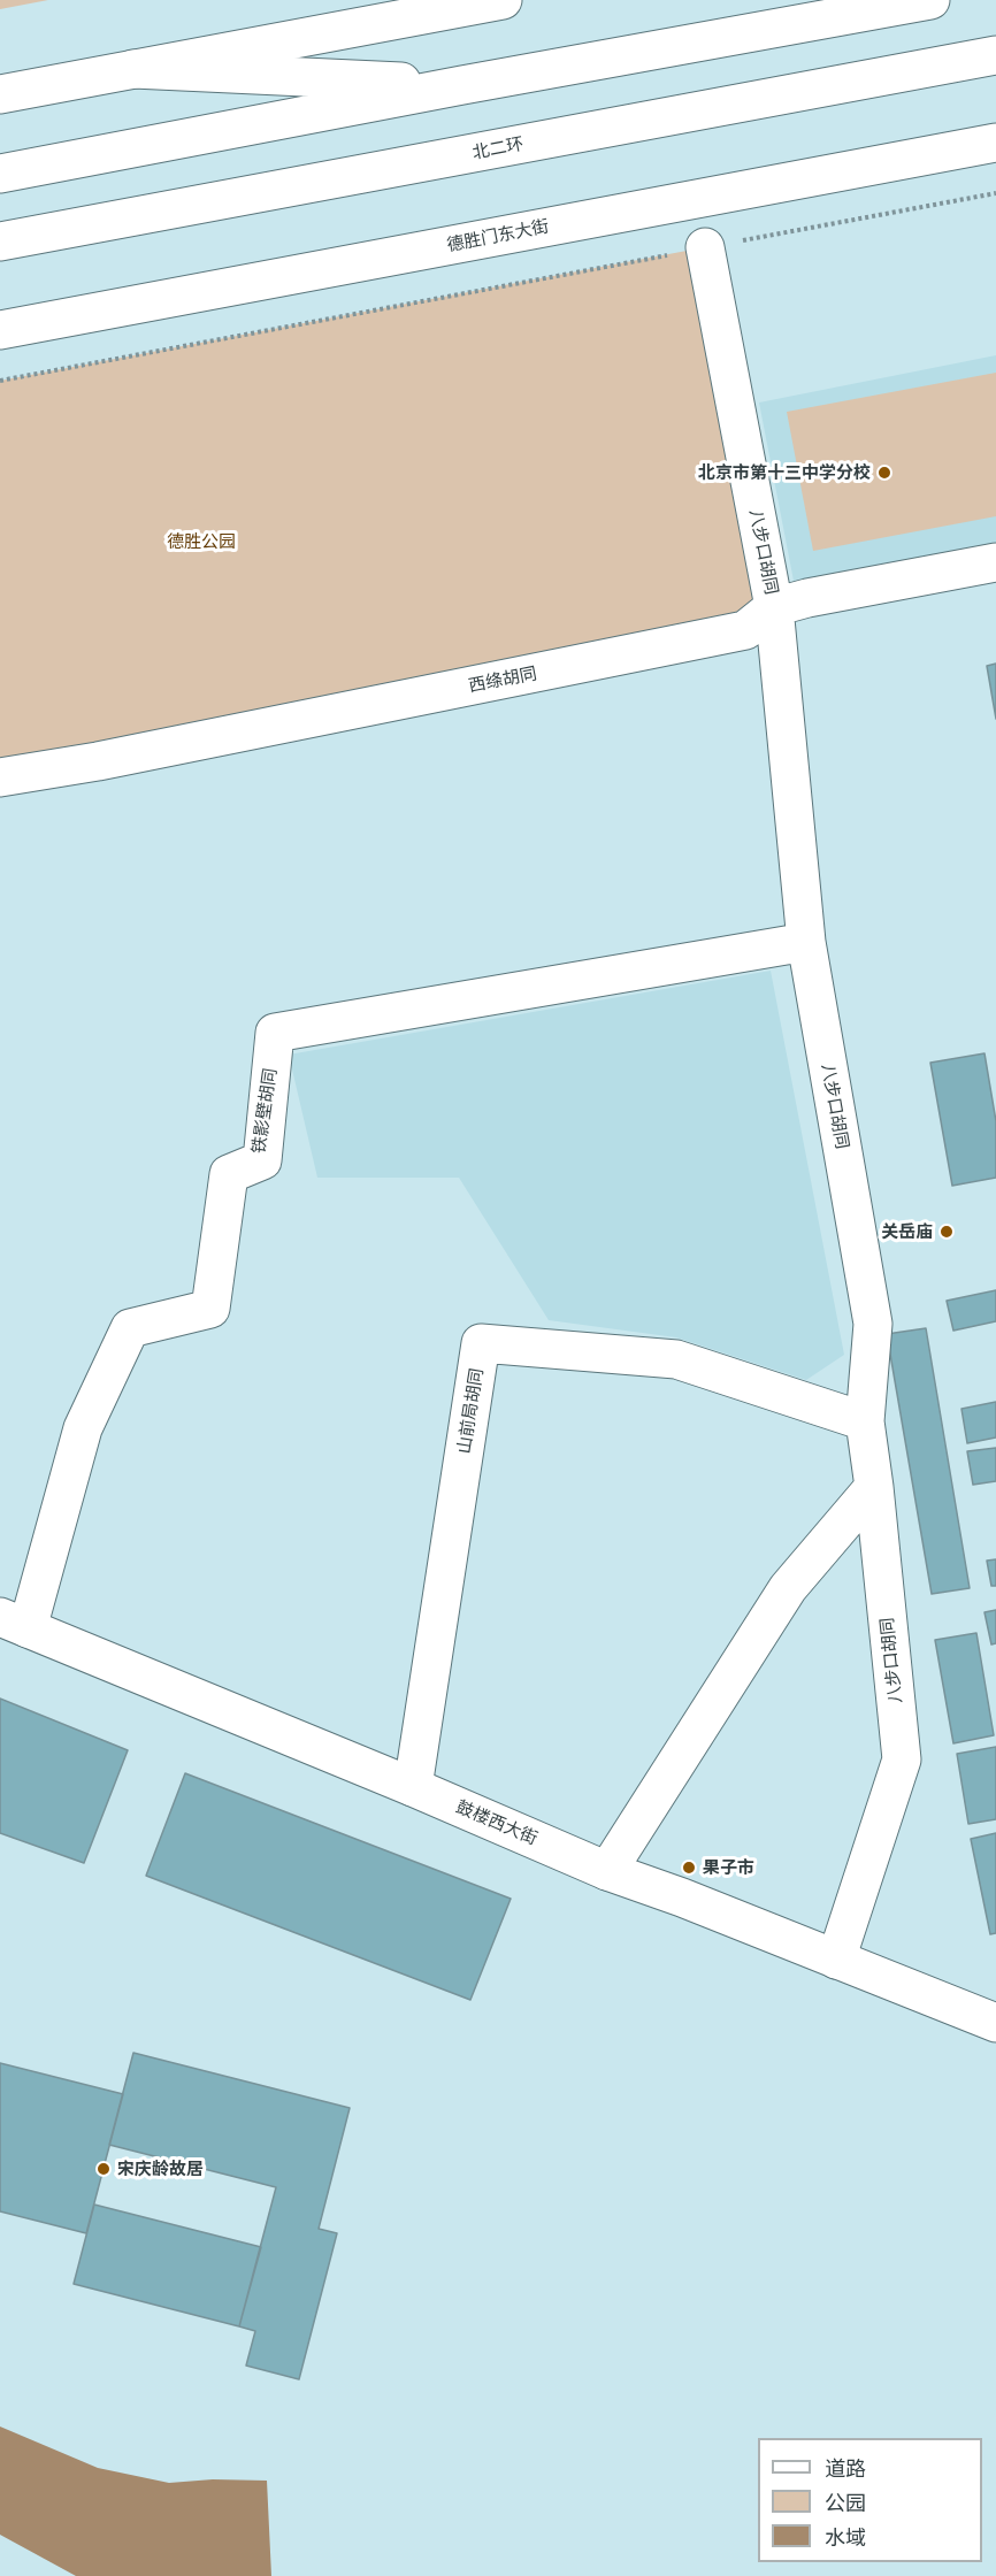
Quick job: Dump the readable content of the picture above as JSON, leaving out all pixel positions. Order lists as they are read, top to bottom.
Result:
{
  "streets": {
    "main road": [
      "北二环",
      "德胜门东大街",
      "八步口胡同",
      "西绦胡同",
      "铁影壁胡同",
      "山前局胡同",
      "鼓楼西大街"
    ]
  },
  "crossings": [
    ["八步口胡同", "西绦胡同"],
    ["八步口胡同", "铁影壁胡同"],
    ["八步口胡同", "山前局胡同"],
    ["八步口胡同", "鼓楼西大街"],
    ["铁影壁胡同", "鼓楼西大街"],
    ["山前局胡同", "鼓楼西大街"]
  ],
  "parks": ["德胜公园"],
  "places": [
    "北京市第十三中学分校",
    "关岳庙",
    "果子市",
    "宋庆龄故居"
  ],
  "legend": ["道路", "公园", "水域"]
}
